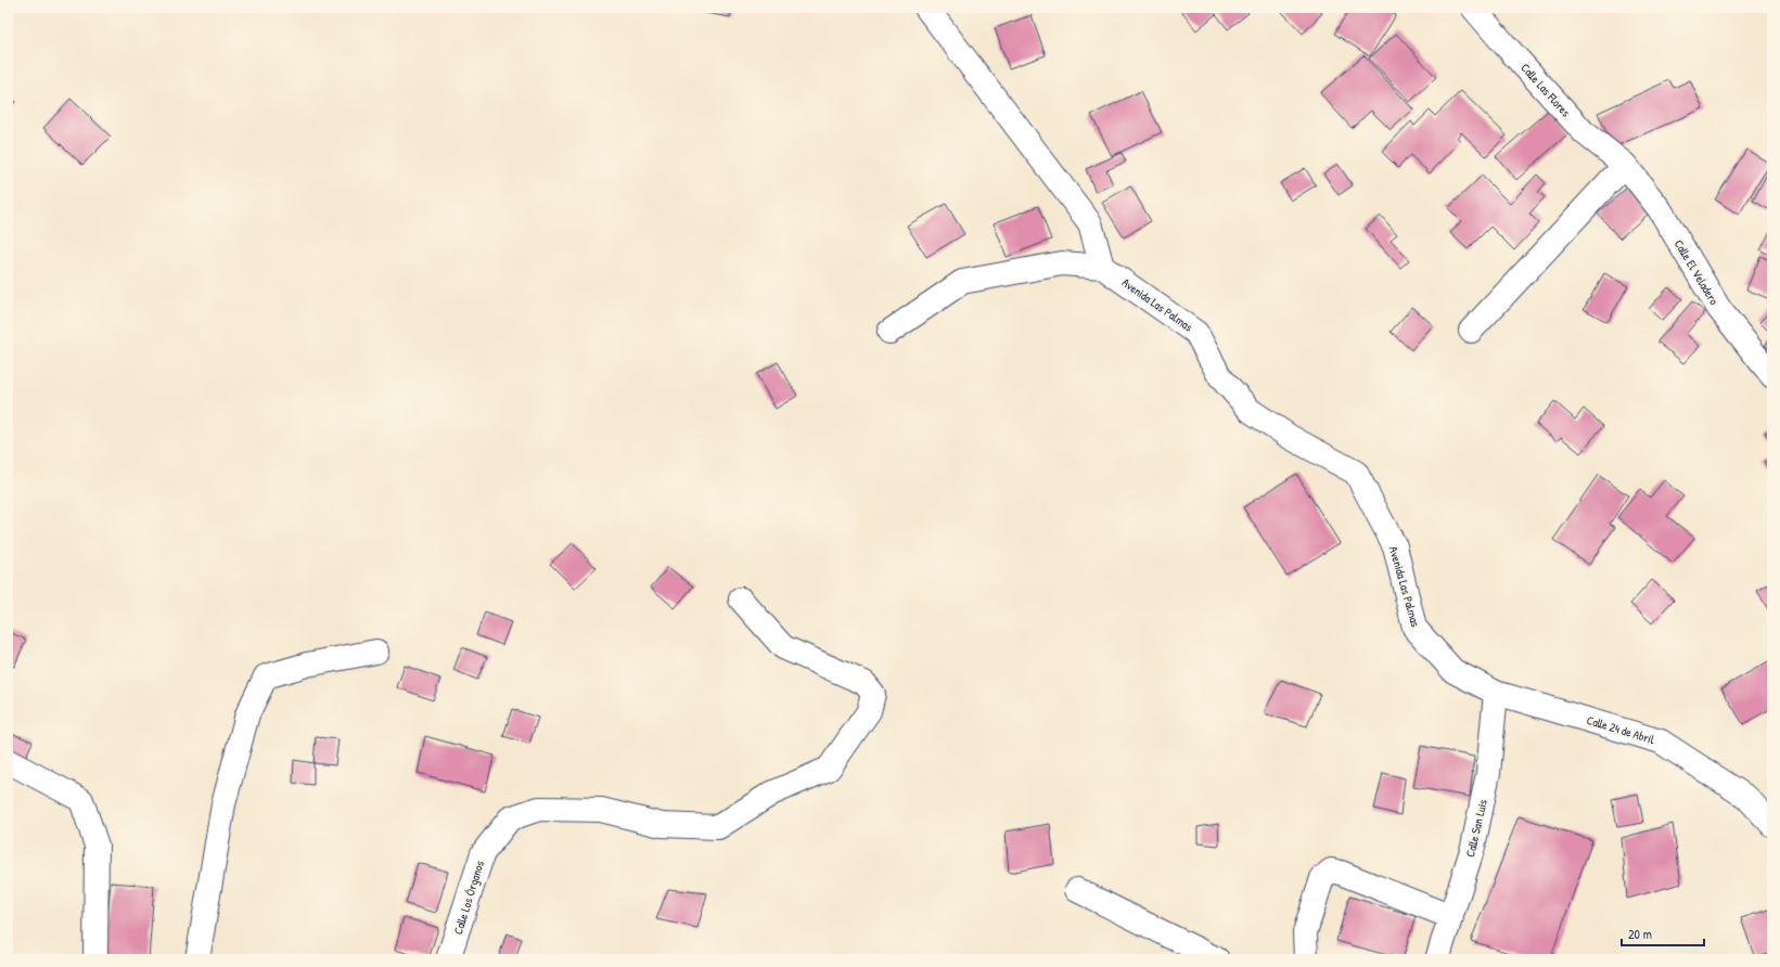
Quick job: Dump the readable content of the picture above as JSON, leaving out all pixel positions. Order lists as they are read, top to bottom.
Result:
{
  "streets": {
    "street": [
      "Calle Las Flores",
      "Calle El Veladero",
      "Avenida Las Palmas",
      "Calle 24 de Abril",
      "Calle San Luis",
      "Calle Los Órganos"
    ]
  },
  "crossings": [
    ["Calle Las Flores", "Calle El Veladero"],
    ["Avenida Las Palmas", "Calle 24 de Abril"],
    ["Avenida Las Palmas", "Calle San Luis"],
    ["Calle 24 de Abril", "Calle San Luis"]
  ],
  "scale_bar": "20 m"
}
